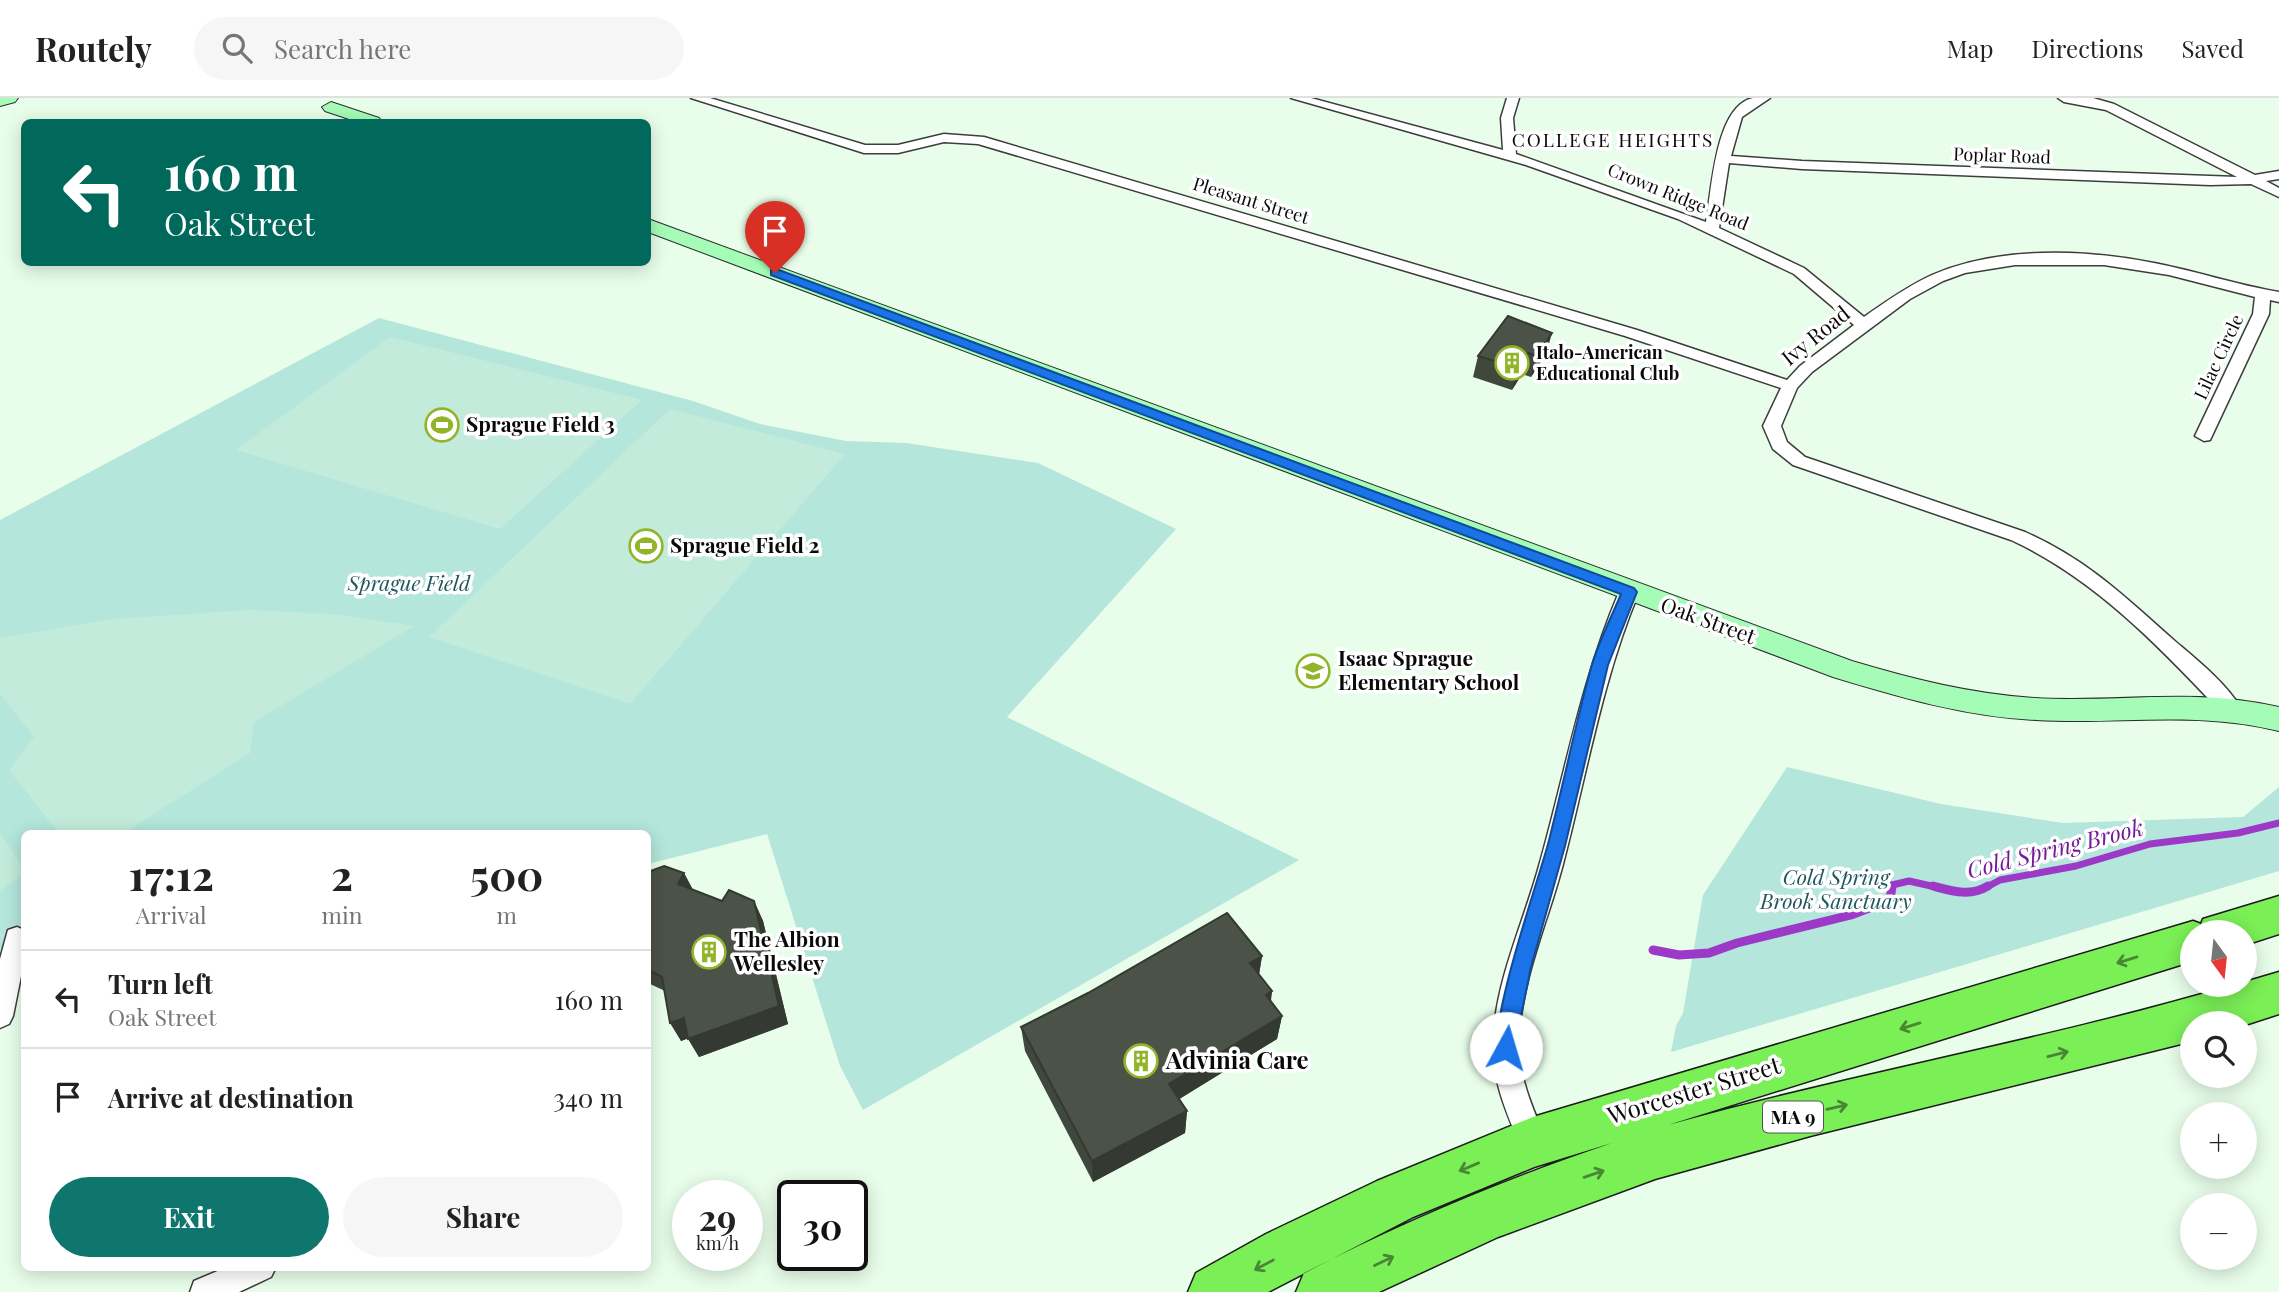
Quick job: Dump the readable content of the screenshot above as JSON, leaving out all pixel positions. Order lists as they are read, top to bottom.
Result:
{
  "streets": {
    "highway": ["Worcester Street", "MA 9"],
    "street": [
      "Poplar Road",
      "Crown Ridge Road",
      "Pleasant Street",
      "Ivy Road",
      "Lilac Circle",
      "Oak Street"
    ]
  },
  "crossings": [
    ["Crown Ridge Road", "Ivy Road"],
    ["Pleasant Street", "Ivy Road"],
    ["Ivy Road", "Lilac Circle"],
    ["Ivy Road", "Oak Street"]
  ],
  "districts": ["COLLEGE HEIGHTS"],
  "water": ["Cold Spring Brook"],
  "parks": ["Sprague Field", "Cold Spring Brook Sanctuary"],
  "places": {
    "building": ["Italo-American Educational Club", "The Albion Wellesley", "Advinia Care"],
    "sports": ["Sprague Field 3", "Sprague Field 2"],
    "school or university": ["Isaac Sprague Elementary School"]
  },
  "north": "bottom",
  "page": {
    "header": "Routely",
    "search": "Search here",
    "nav": ["Map", "Directions", "Saved"],
    "turn": ["160 m", "Oak Street"],
    "eta": [
      "17:12",
      "Arrival",
      "2",
      "min",
      "500",
      "m"
    ],
    "map_buttons": ["+", "−"],
    "list": [
      {
        "name": "Turn left",
        "note": "Oak Street",
        "value": "160 m"
      },
      {
        "name": "Arrive at destination",
        "value": "340 m"
      }
    ],
    "buttons": ["Exit", "Share"],
    "speed": "29 km/h",
    "limit": "30"
  }
}
